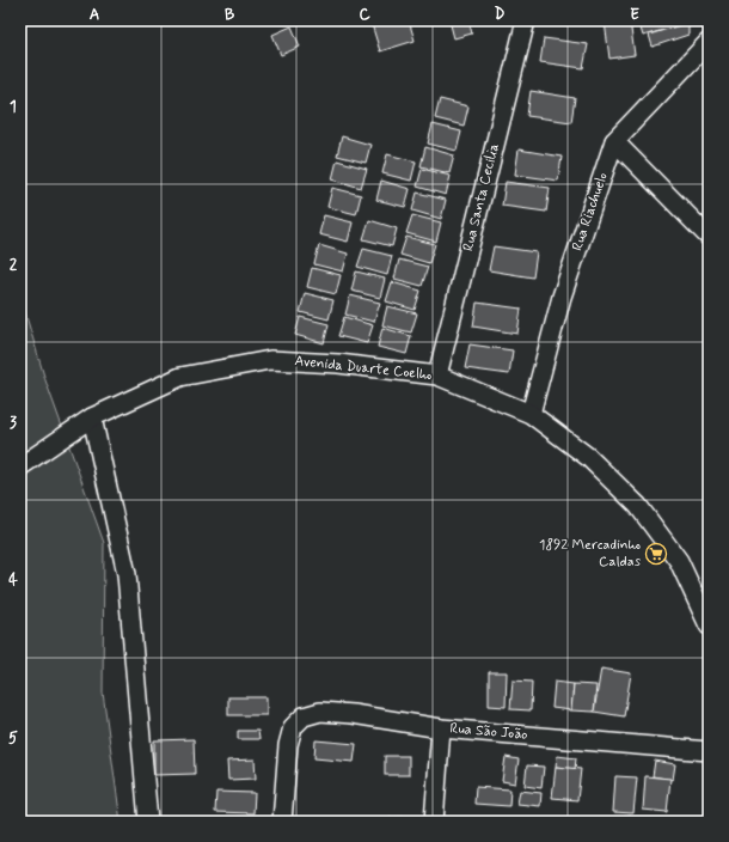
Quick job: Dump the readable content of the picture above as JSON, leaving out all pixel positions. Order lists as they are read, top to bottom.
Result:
{
  "streets": {
    "street": [
      "Rua Santa Cecilia",
      "Rua Riachuelo",
      "Avenida Duarte Coelho",
      "Rua São João"
    ]
  },
  "crossings": [
    ["Rua Santa Cecilia", "Avenida Duarte Coelho"],
    ["Rua Riachuelo", "Avenida Duarte Coelho"]
  ],
  "places": {
    "supermarket": ["1892 Mercadinho Caldas"]
  },
  "grid": {
    "columns": [
      "A",
      "B",
      "C",
      "D",
      "E"
    ],
    "rows": [
      "1",
      "2",
      "3",
      "4",
      "5"
    ]
  }
}
